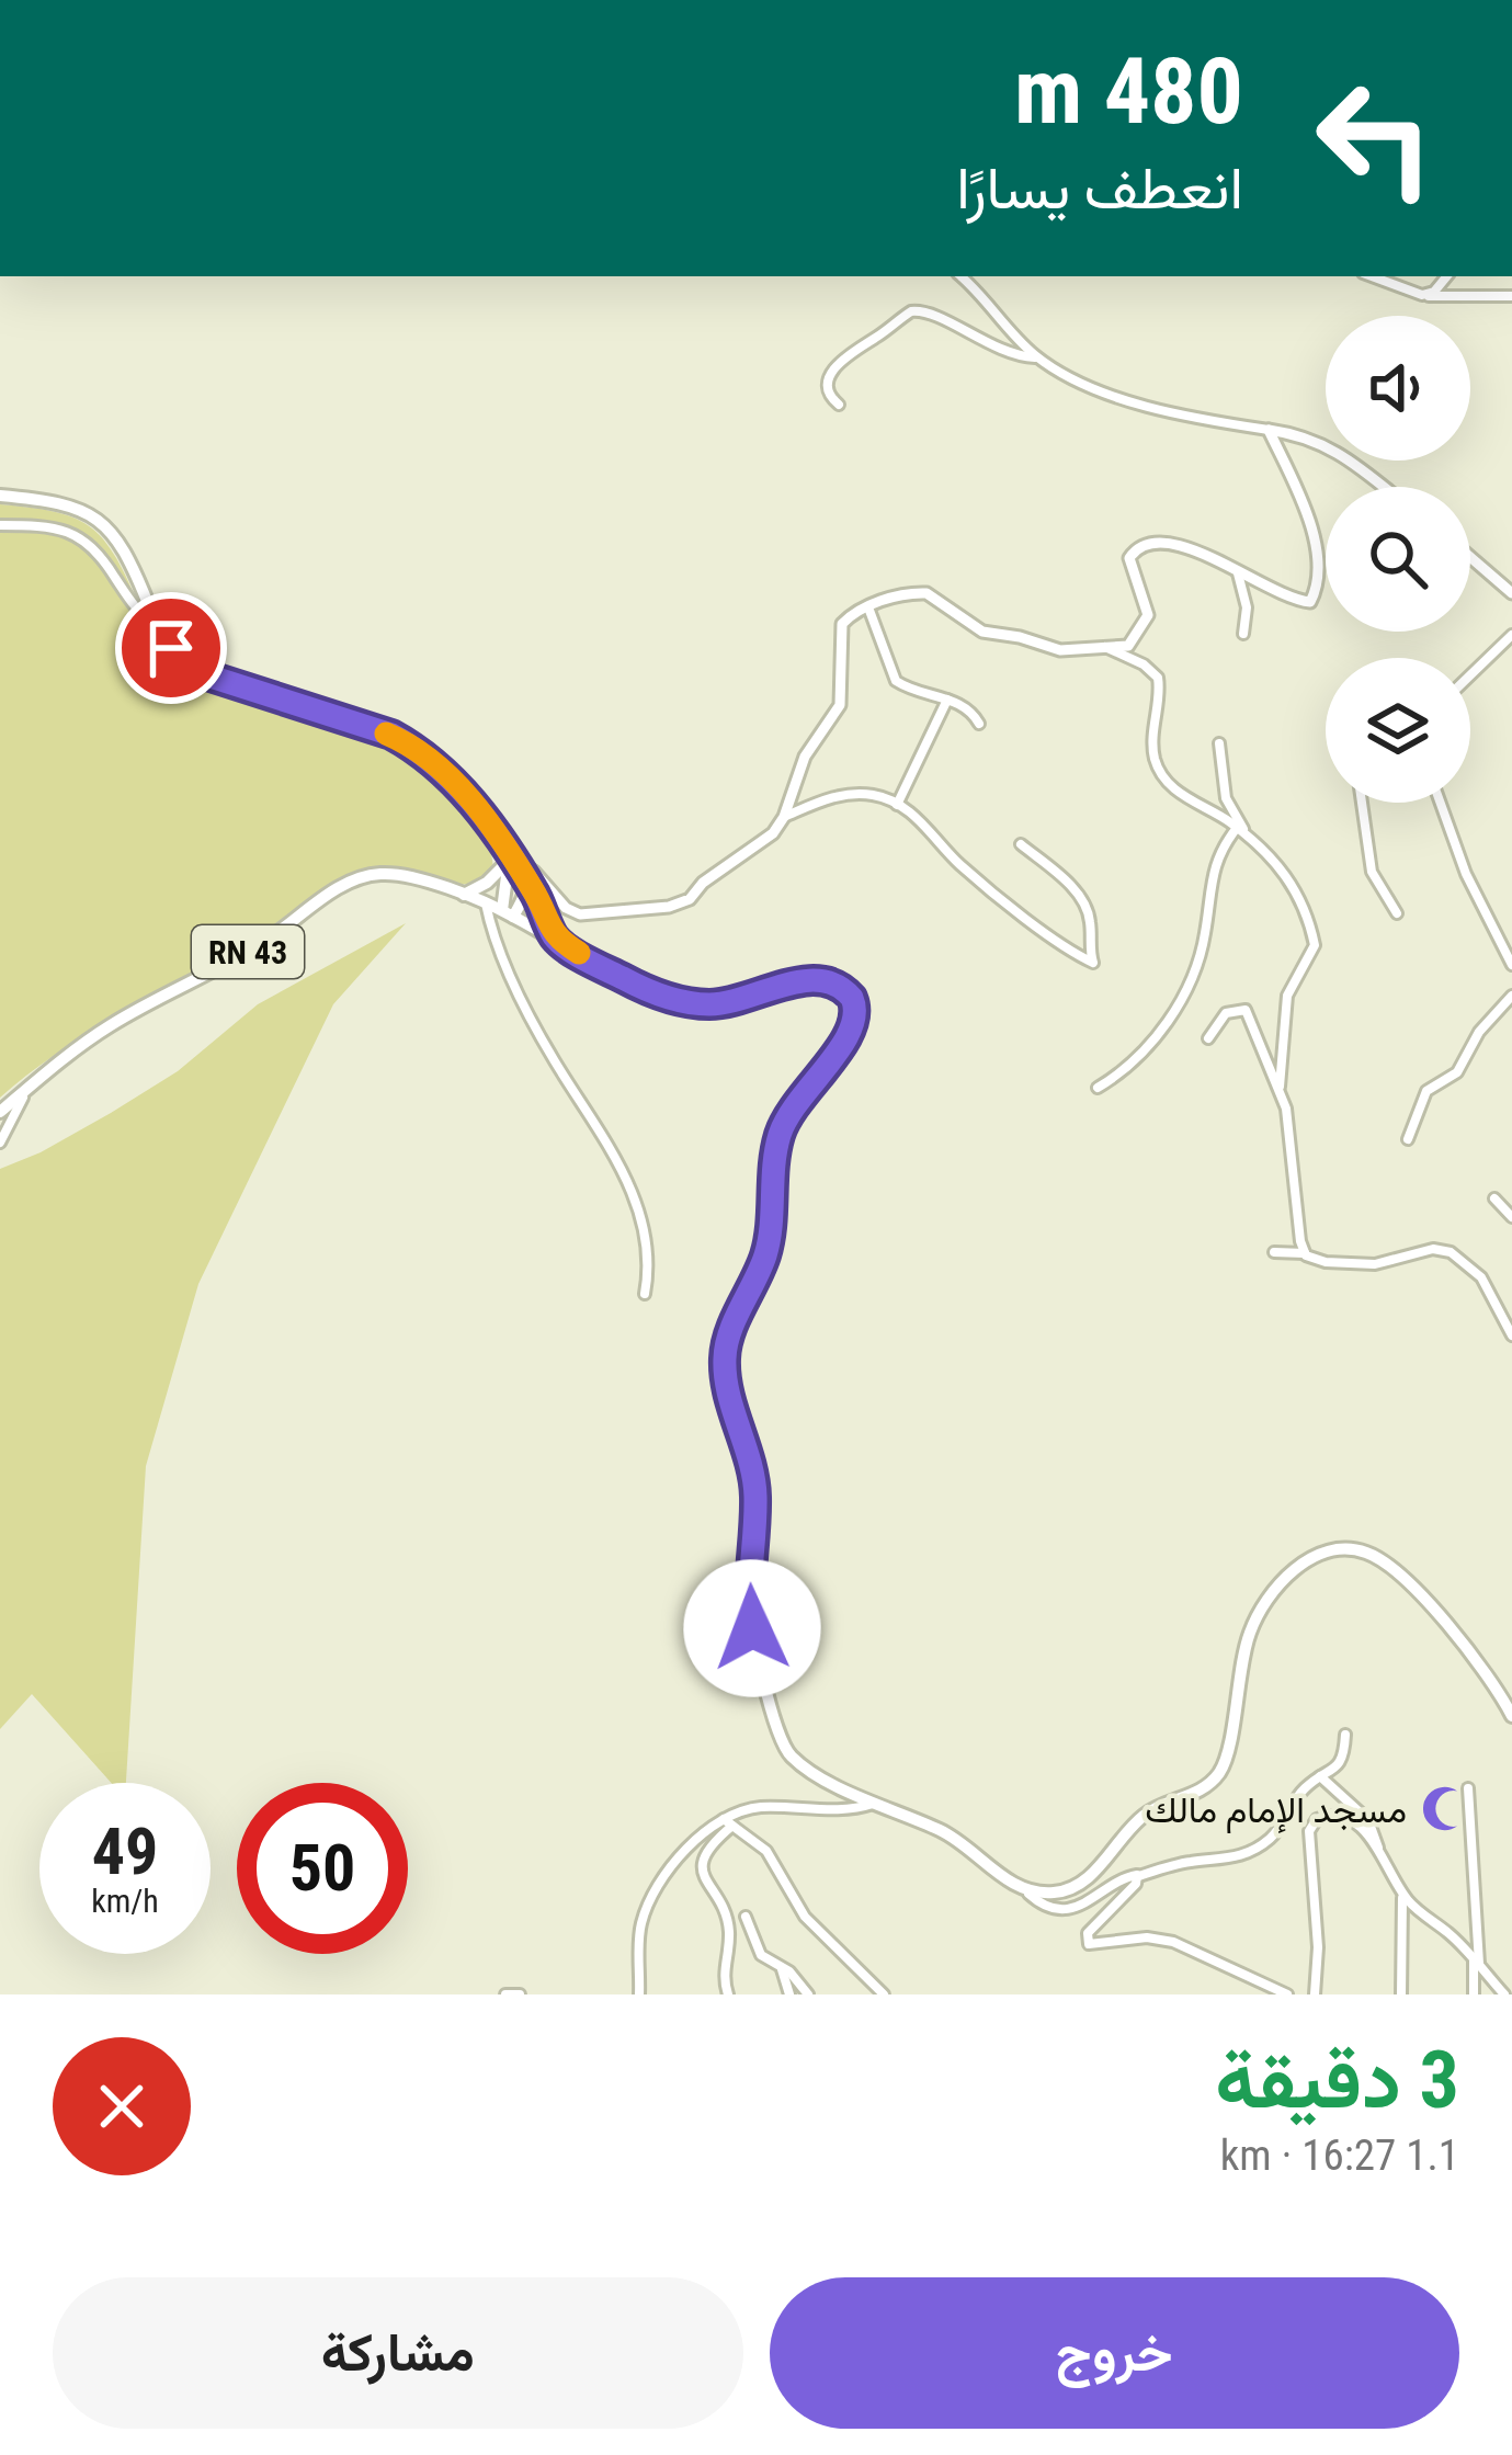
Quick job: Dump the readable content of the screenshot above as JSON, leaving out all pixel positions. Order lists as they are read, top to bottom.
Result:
{
  "streets": {
    "main road": ["RN 43"]
  },
  "places": {
    "mosque": ["مسجد الإمام مالك"]
  },
  "page": {
    "turn": ["480 m", "انعطف يسارًا"],
    "speed": "49 km/h",
    "limit": "50",
    "heading": ["3 دقيقة", "1.1 km · 16:27"],
    "buttons": ["خروج", "مشاركة"]
  }
}
